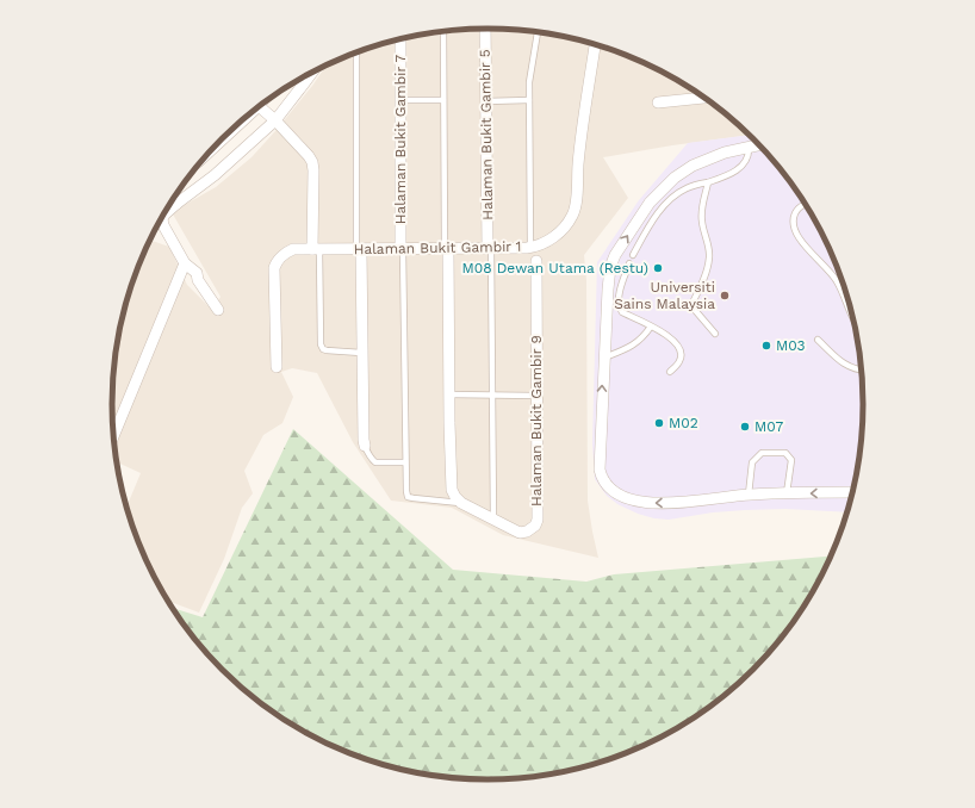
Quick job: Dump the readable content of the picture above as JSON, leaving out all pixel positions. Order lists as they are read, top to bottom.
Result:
{
  "streets": {
    "street": [
      "Halaman Bukit Gambir 5",
      "Halaman Bukit Gambir 7",
      "Halaman Bukit Gambir 1",
      "Halaman Bukit Gambir 9"
    ]
  },
  "crossings": [
    ["Halaman Bukit Gambir 5", "Halaman Bukit Gambir 1"],
    ["Halaman Bukit Gambir 7", "Halaman Bukit Gambir 1"]
  ],
  "places": [
    "M08 Dewan Utama (Restu)",
    "Universiti Sains Malaysia",
    "M03",
    "M02",
    "M07"
  ]
}
